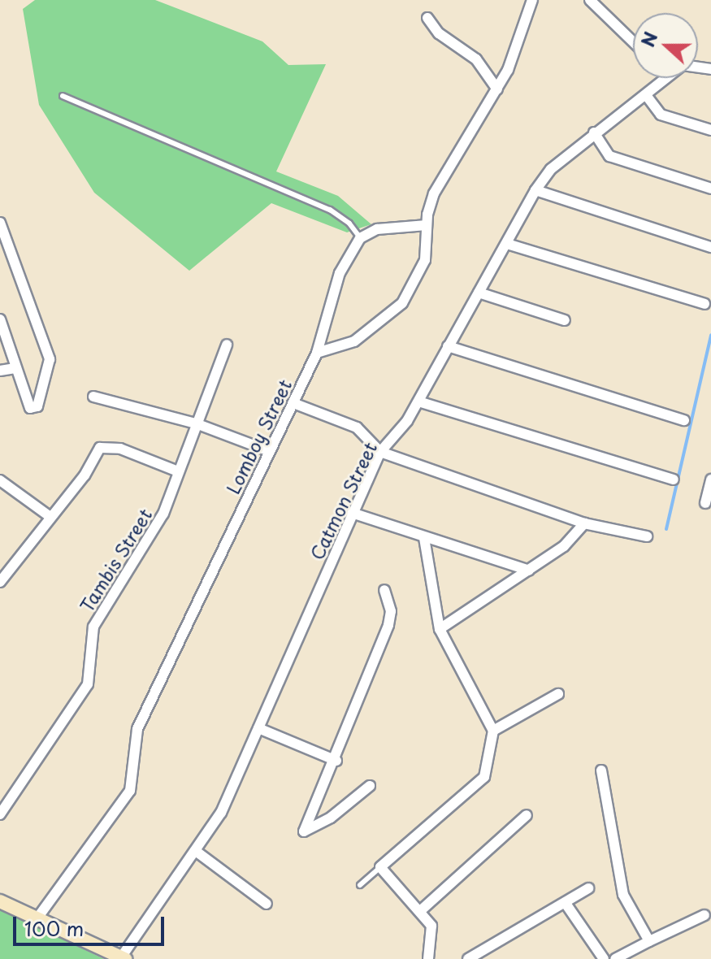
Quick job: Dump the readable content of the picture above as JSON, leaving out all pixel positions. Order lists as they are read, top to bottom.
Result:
{
  "streets": {
    "street": ["Lomboy Street", "Catmon Street", "Tambis Street"]
  },
  "scale_bar": "100 m",
  "north": "left"
}
